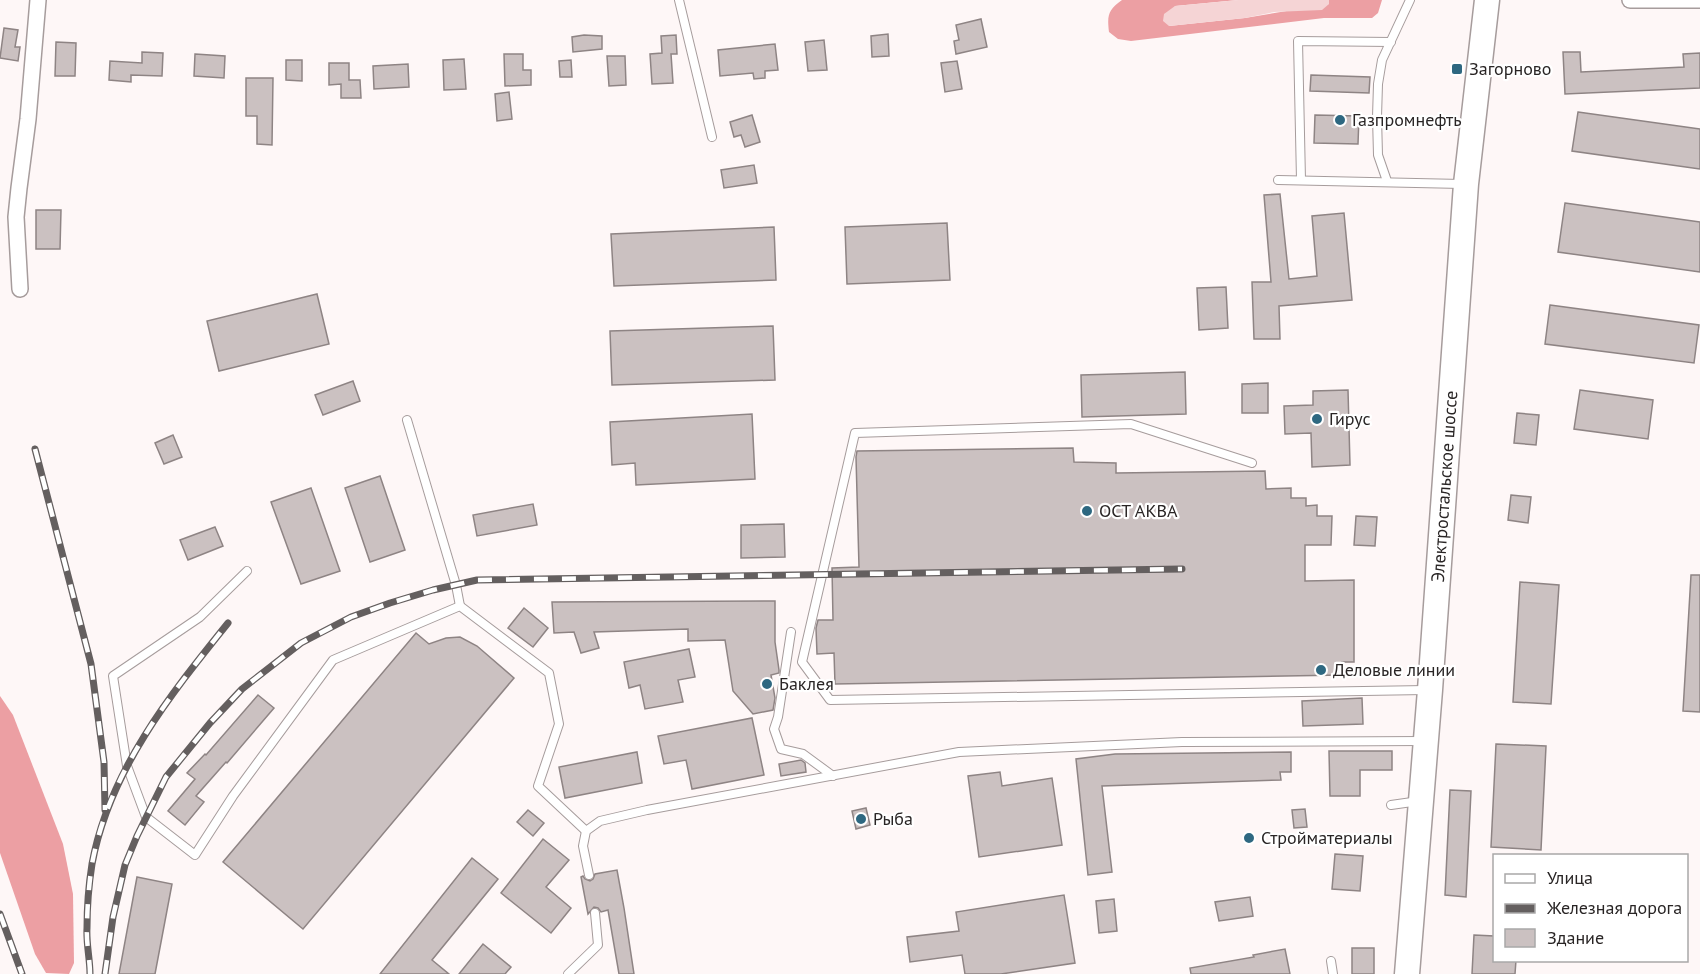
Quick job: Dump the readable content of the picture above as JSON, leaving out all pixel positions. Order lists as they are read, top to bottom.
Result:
{
  "streets": {
    "main road": ["Электростальское шоссе"]
  },
  "places": {
    "transit": ["Загорново"],
    "other": [
      "Газпромнефть",
      "Гирус",
      "ОСТ АКВА",
      "Деловые линии",
      "Баклея",
      "Рыба",
      "Стройматериалы"
    ]
  },
  "legend": ["Улица", "Железная дорога", "Здание"]
}
